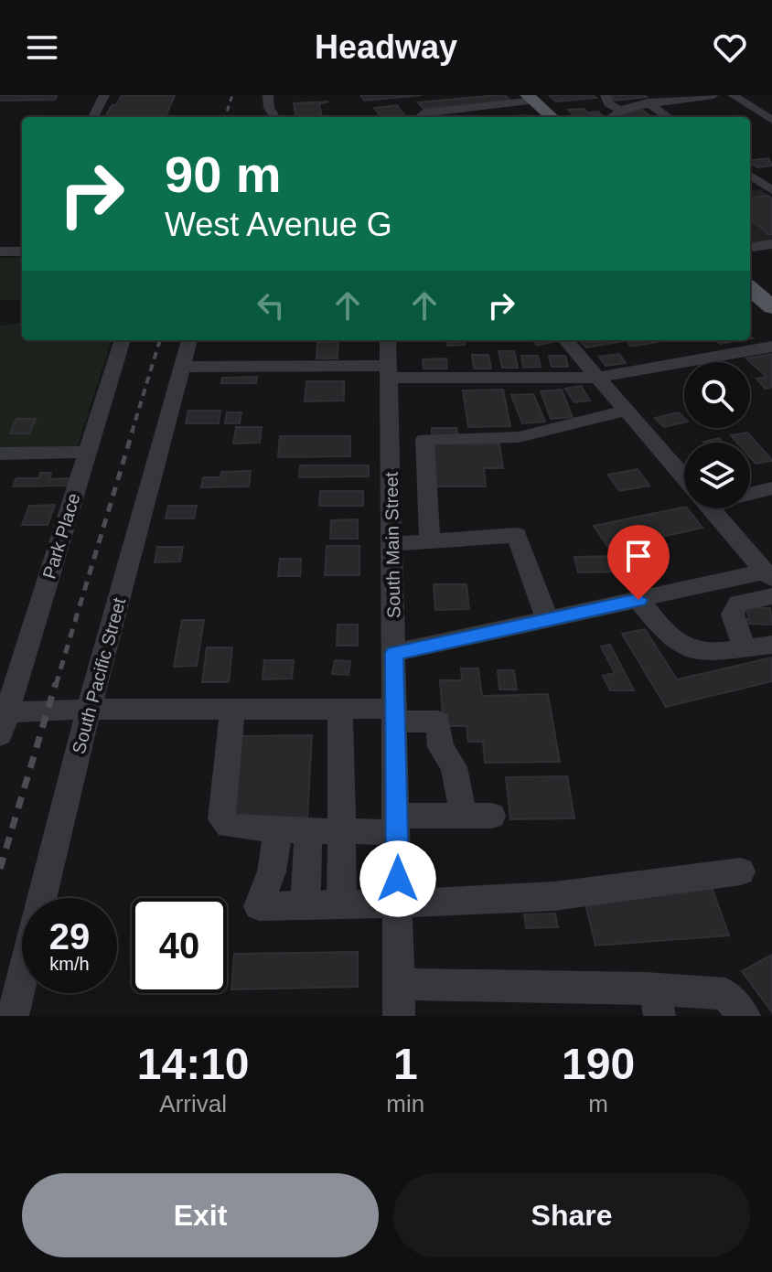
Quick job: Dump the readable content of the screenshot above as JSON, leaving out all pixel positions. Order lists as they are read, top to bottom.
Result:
{
  "streets": {
    "street": ["Park Place", "South Main Street", "South Pacific Street"]
  },
  "page": {
    "header": "Headway",
    "turn": ["90 m", "West Avenue G"],
    "speed": "29 km/h",
    "limit": "40",
    "eta": [
      "14:10",
      "Arrival",
      "1",
      "min",
      "190",
      "m"
    ],
    "buttons": ["Exit", "Share"]
  }
}
